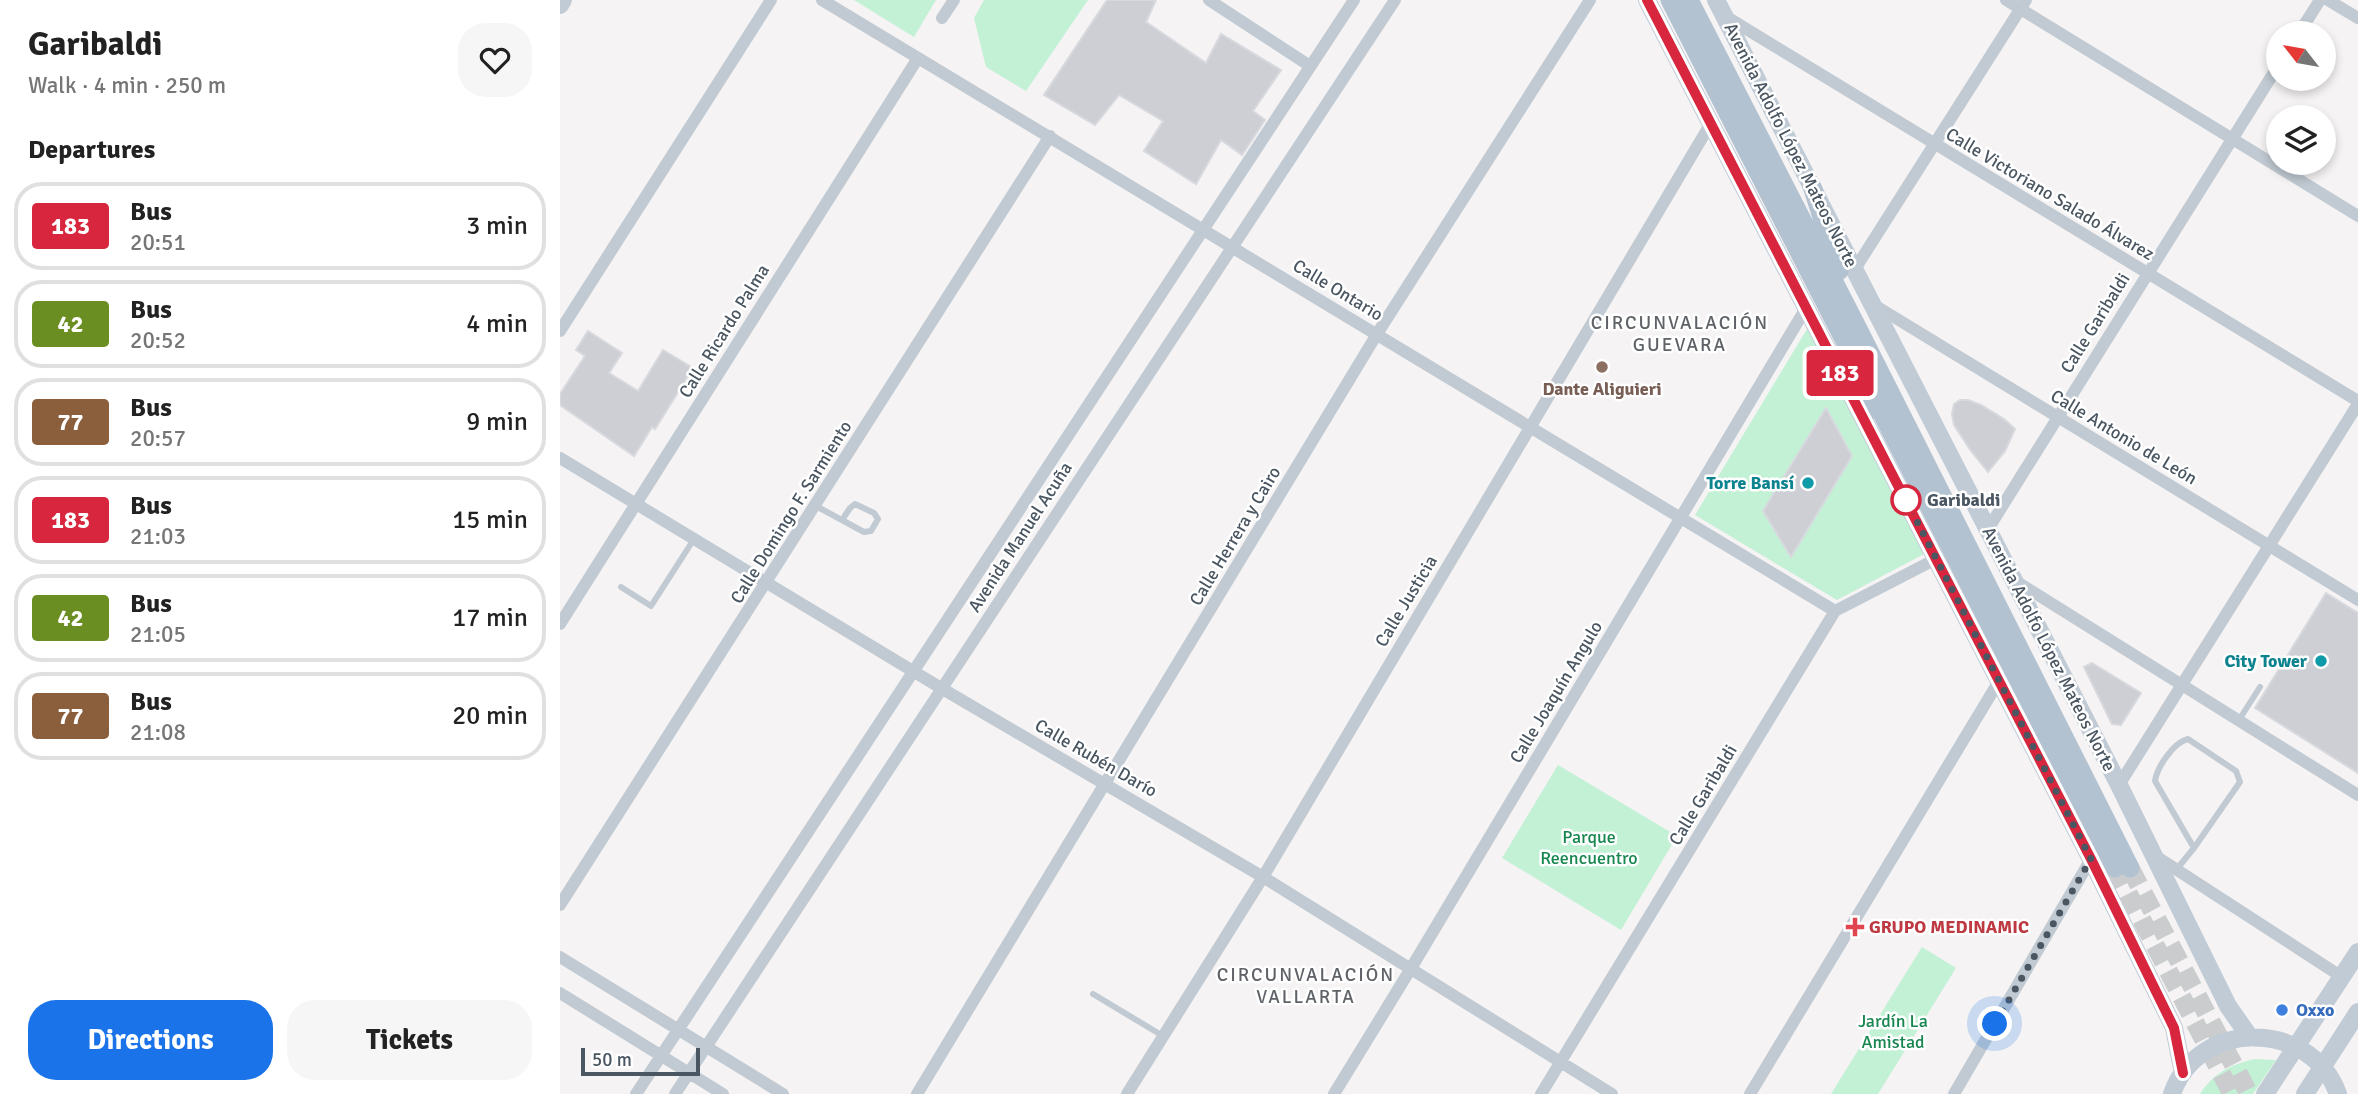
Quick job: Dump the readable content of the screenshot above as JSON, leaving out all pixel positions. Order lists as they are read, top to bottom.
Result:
{
  "streets": {
    "main road": ["Avenida Adolfo López Mateos Norte"],
    "street": [
      "Calle Victoriano Salado Álvarez",
      "Calle Ontario",
      "Calle Garibaldi",
      "Calle Ricardo Palma",
      "Calle Antonio de León",
      "Calle Domingo F. Sarmiento",
      "Calle Herrera y Cairo",
      "Avenida Manuel Acuña",
      "Calle Justicia",
      "Calle Joaquín Angulo",
      "Calle Rubén Darío"
    ]
  },
  "crossings": [
    ["Avenida Adolfo López Mateos Norte", "Calle Victoriano Salado Álvarez"],
    ["Avenida Adolfo López Mateos Norte", "Calle Garibaldi"],
    ["Avenida Adolfo López Mateos Norte", "Calle Antonio de León"],
    ["Calle Victoriano Salado Álvarez", "Calle Garibaldi"],
    ["Calle Ontario", "Calle Garibaldi"],
    ["Calle Ontario", "Calle Ricardo Palma"],
    ["Calle Ontario", "Calle Domingo F. Sarmiento"],
    ["Calle Ontario", "Calle Herrera y Cairo"],
    ["Calle Ontario", "Avenida Manuel Acuña"],
    ["Calle Ontario", "Calle Justicia"],
    ["Calle Ontario", "Calle Joaquín Angulo"],
    ["Calle Garibaldi", "Calle Antonio de León"],
    ["Calle Garibaldi", "Calle Rubén Darío"],
    ["Calle Ricardo Palma", "Calle Rubén Darío"],
    ["Calle Domingo F. Sarmiento", "Calle Rubén Darío"],
    ["Calle Herrera y Cairo", "Calle Rubén Darío"],
    ["Avenida Manuel Acuña", "Calle Rubén Darío"],
    ["Calle Justicia", "Calle Rubén Darío"],
    ["Calle Joaquín Angulo", "Calle Rubén Darío"]
  ],
  "districts": ["CIRCUNVALACIÓN GUEVARA", "CIRCUNVALACIÓN VALLARTA"],
  "parks": ["Parque Reencuentro", "Jardín La Amistad"],
  "places": {
    "other": [
      "Dante Aliguieri",
      "Torre Bansí",
      "Garibaldi",
      "City Tower",
      "Oxxo"
    ],
    "health": ["GRUPO MEDINAMIC"]
  },
  "lines": ["bus line 183"],
  "scale_bar": "50 m",
  "north": "top left",
  "page": {
    "heading": [
      ["Garibaldi", "Walk · 4 min · 250 m"],
      "Departures"
    ],
    "on_map": "183",
    "list": [
      {
        "mark": "183",
        "name": "Bus",
        "note": "20:51",
        "value": "3 min"
      },
      {
        "mark": "42",
        "name": "Bus",
        "note": "20:52",
        "value": "4 min"
      },
      {
        "mark": "77",
        "name": "Bus",
        "note": "20:57",
        "value": "9 min"
      },
      {
        "mark": "183",
        "name": "Bus",
        "note": "21:03",
        "value": "15 min"
      },
      {
        "mark": "42",
        "name": "Bus",
        "note": "21:05",
        "value": "17 min"
      },
      {
        "mark": "77",
        "name": "Bus",
        "note": "21:08",
        "value": "20 min"
      }
    ],
    "buttons": ["Directions", "Tickets"],
    "scale": "50 m"
  }
}
